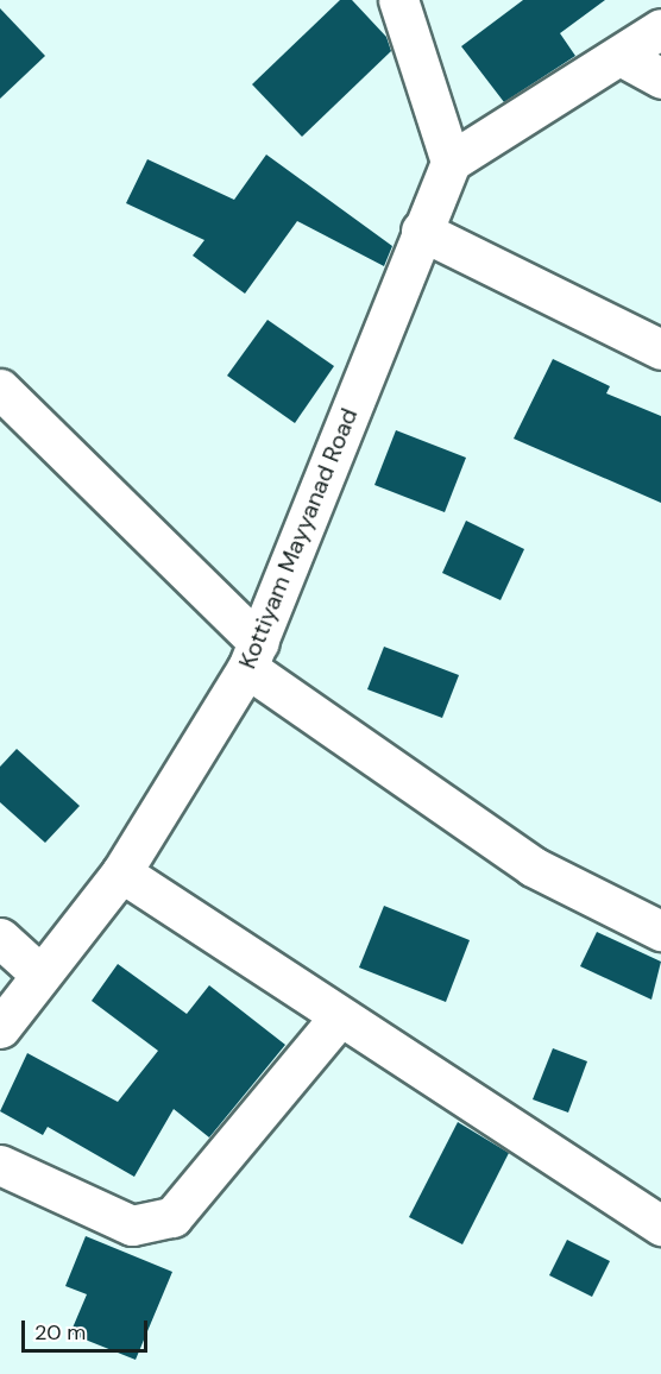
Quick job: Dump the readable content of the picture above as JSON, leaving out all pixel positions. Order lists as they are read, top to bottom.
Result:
{
  "streets": {
    "street": ["Kottiyam Mayyanad Road"]
  },
  "scale_bar": "20 m"
}
